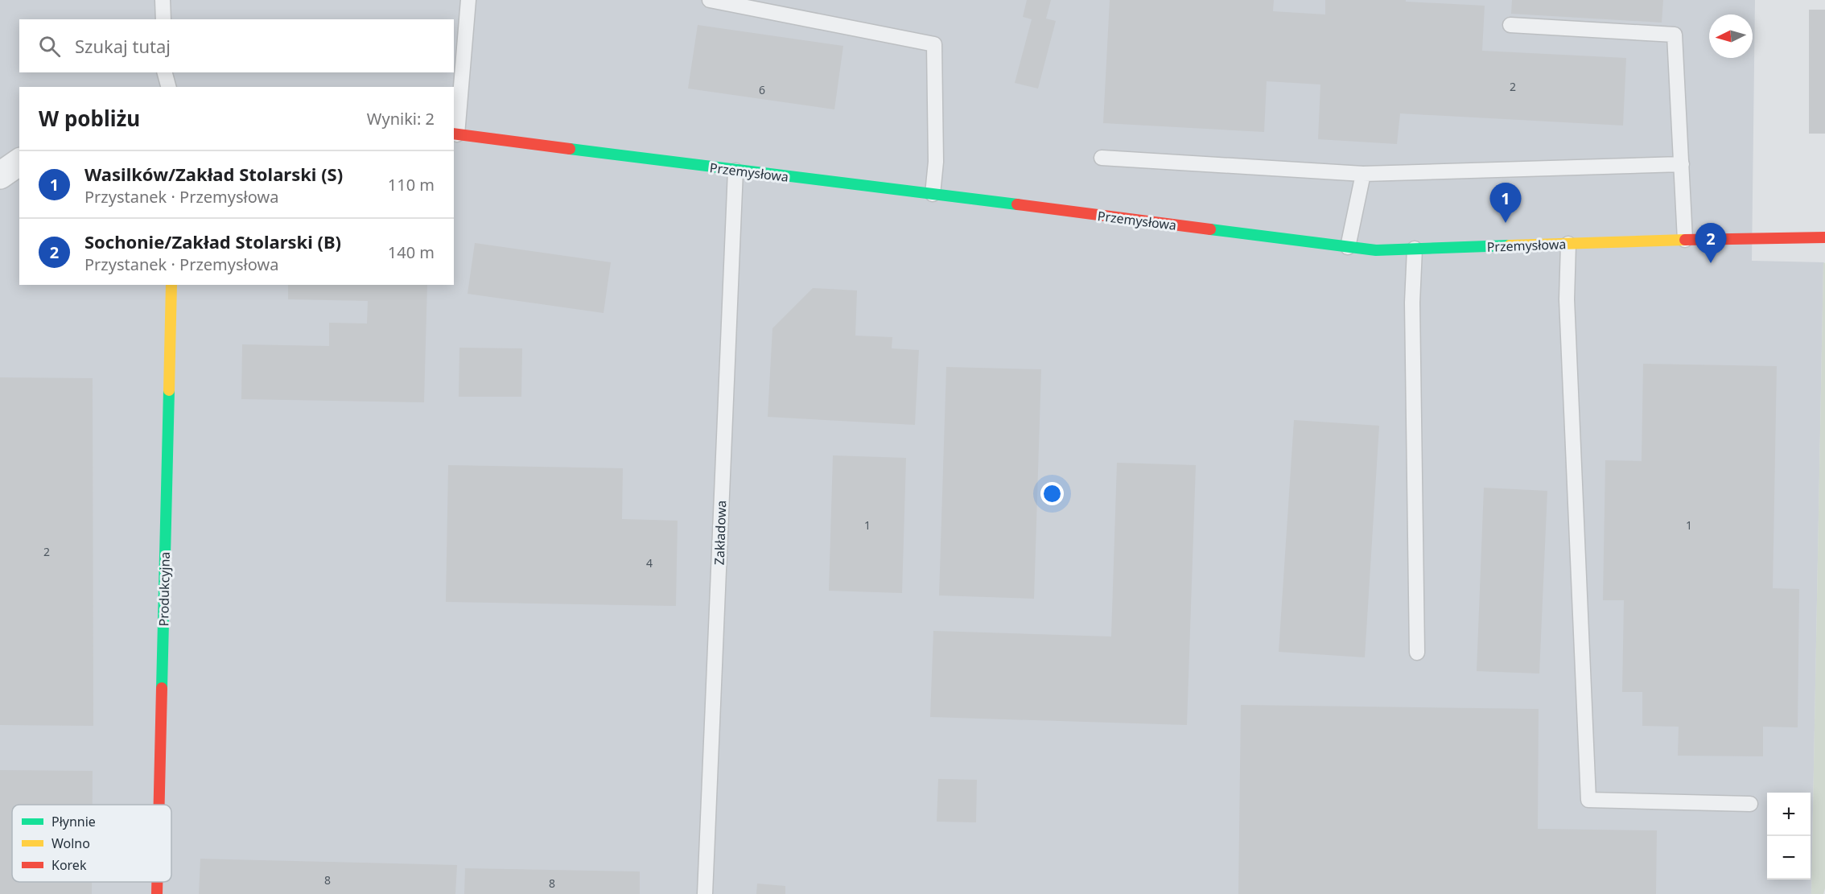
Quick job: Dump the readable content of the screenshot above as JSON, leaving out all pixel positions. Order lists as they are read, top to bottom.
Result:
{
  "streets": {
    "street": ["Przemysłowa", "Produkcyjna"],
    "lane": ["Zakładowa"]
  },
  "crossings": [
    ["Przemysłowa", "Zakładowa"]
  ],
  "house_numbers": [
    "2",
    "6",
    "1",
    "1",
    "2",
    "4",
    "8",
    "8"
  ],
  "legend": ["Płynnie", "Wolno", "Korek"],
  "north": "left",
  "page": {
    "search": "Szukaj tutaj",
    "heading": ["W pobliżu", "Wyniki: 2"],
    "list": [
      {
        "mark": "1",
        "name": "Wasilków/Zakład Stolarski (S)",
        "note": "Przystanek · Przemysłowa",
        "value": "110 m"
      },
      {
        "mark": "2",
        "name": "Sochonie/Zakład Stolarski (B)",
        "note": "Przystanek · Przemysłowa",
        "value": "140 m"
      }
    ],
    "pins": ["1", "2"],
    "map_buttons": ["+", "−"]
  }
}
